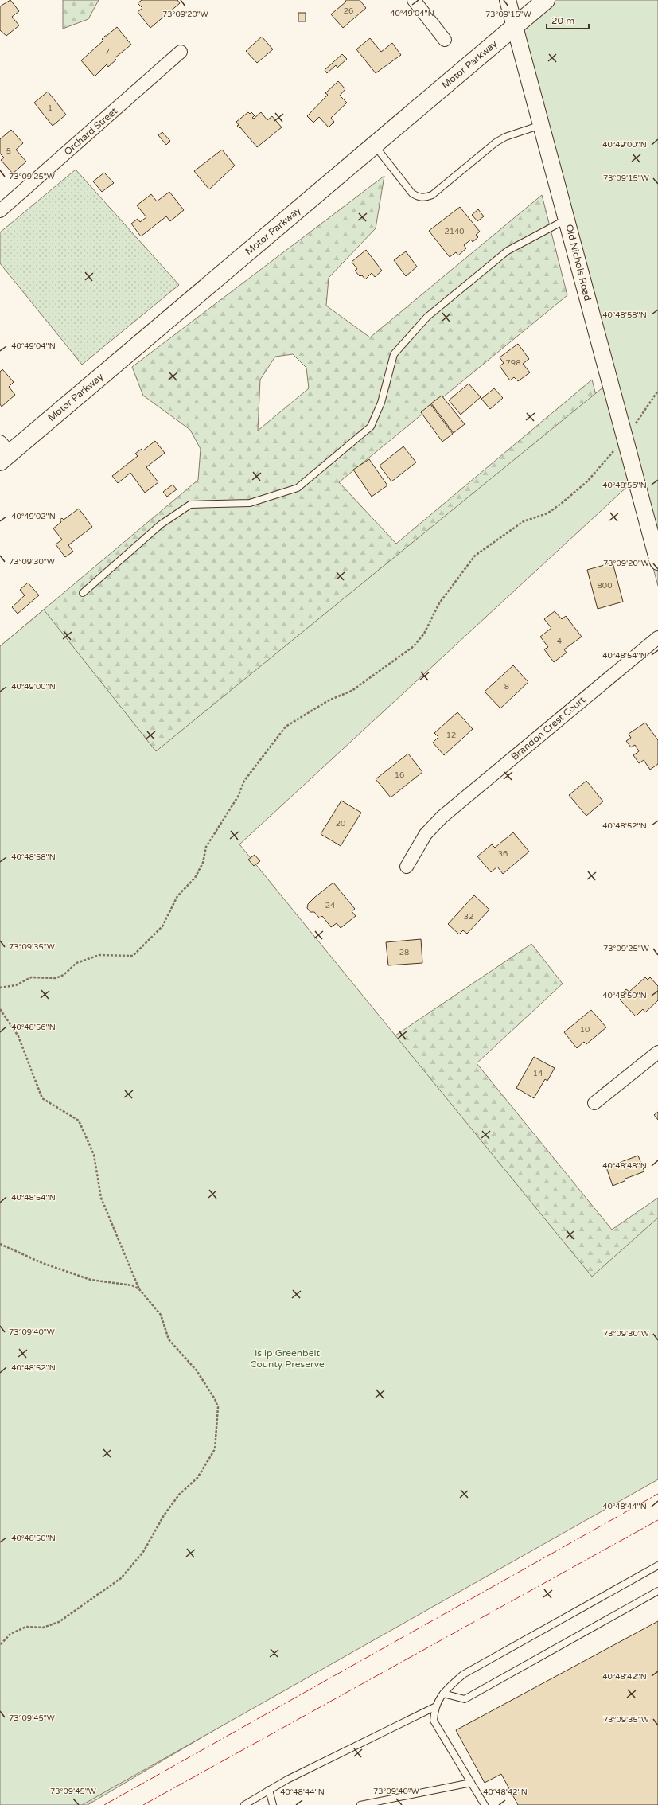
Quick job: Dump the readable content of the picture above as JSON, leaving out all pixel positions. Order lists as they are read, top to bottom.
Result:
{
  "streets": {
    "main road": ["Motor Parkway"],
    "street": ["Orchard Street", "Old Nichols Road", "Brandon Crest Court"]
  },
  "crossings": [
    ["Motor Parkway", "Old Nichols Road"]
  ],
  "parks": ["Islip Greenbelt County Preserve"],
  "house_numbers": [
    "26",
    "7",
    "1",
    "5",
    "2140",
    "798",
    "800",
    "4",
    "8",
    "12",
    "16",
    "20",
    "36",
    "24",
    "32",
    "28",
    "10",
    "14"
  ],
  "scale_bar": "20 m",
  "coordinates": [
    "40°49'04\"N",
    "73°09'20\"W",
    "73°09'15\"W",
    "40°49'00\"N",
    "73°09'25\"W",
    "40°48'58\"N",
    "40°48'56\"N",
    "40°49'02\"N",
    "73°09'30\"W",
    "40°48'54\"N",
    "40°48'52\"N",
    "73°09'35\"W",
    "40°48'50\"N",
    "40°48'48\"N",
    "73°09'40\"W",
    "40°48'44\"N",
    "40°48'42\"N",
    "73°09'45\"W"
  ]
}
